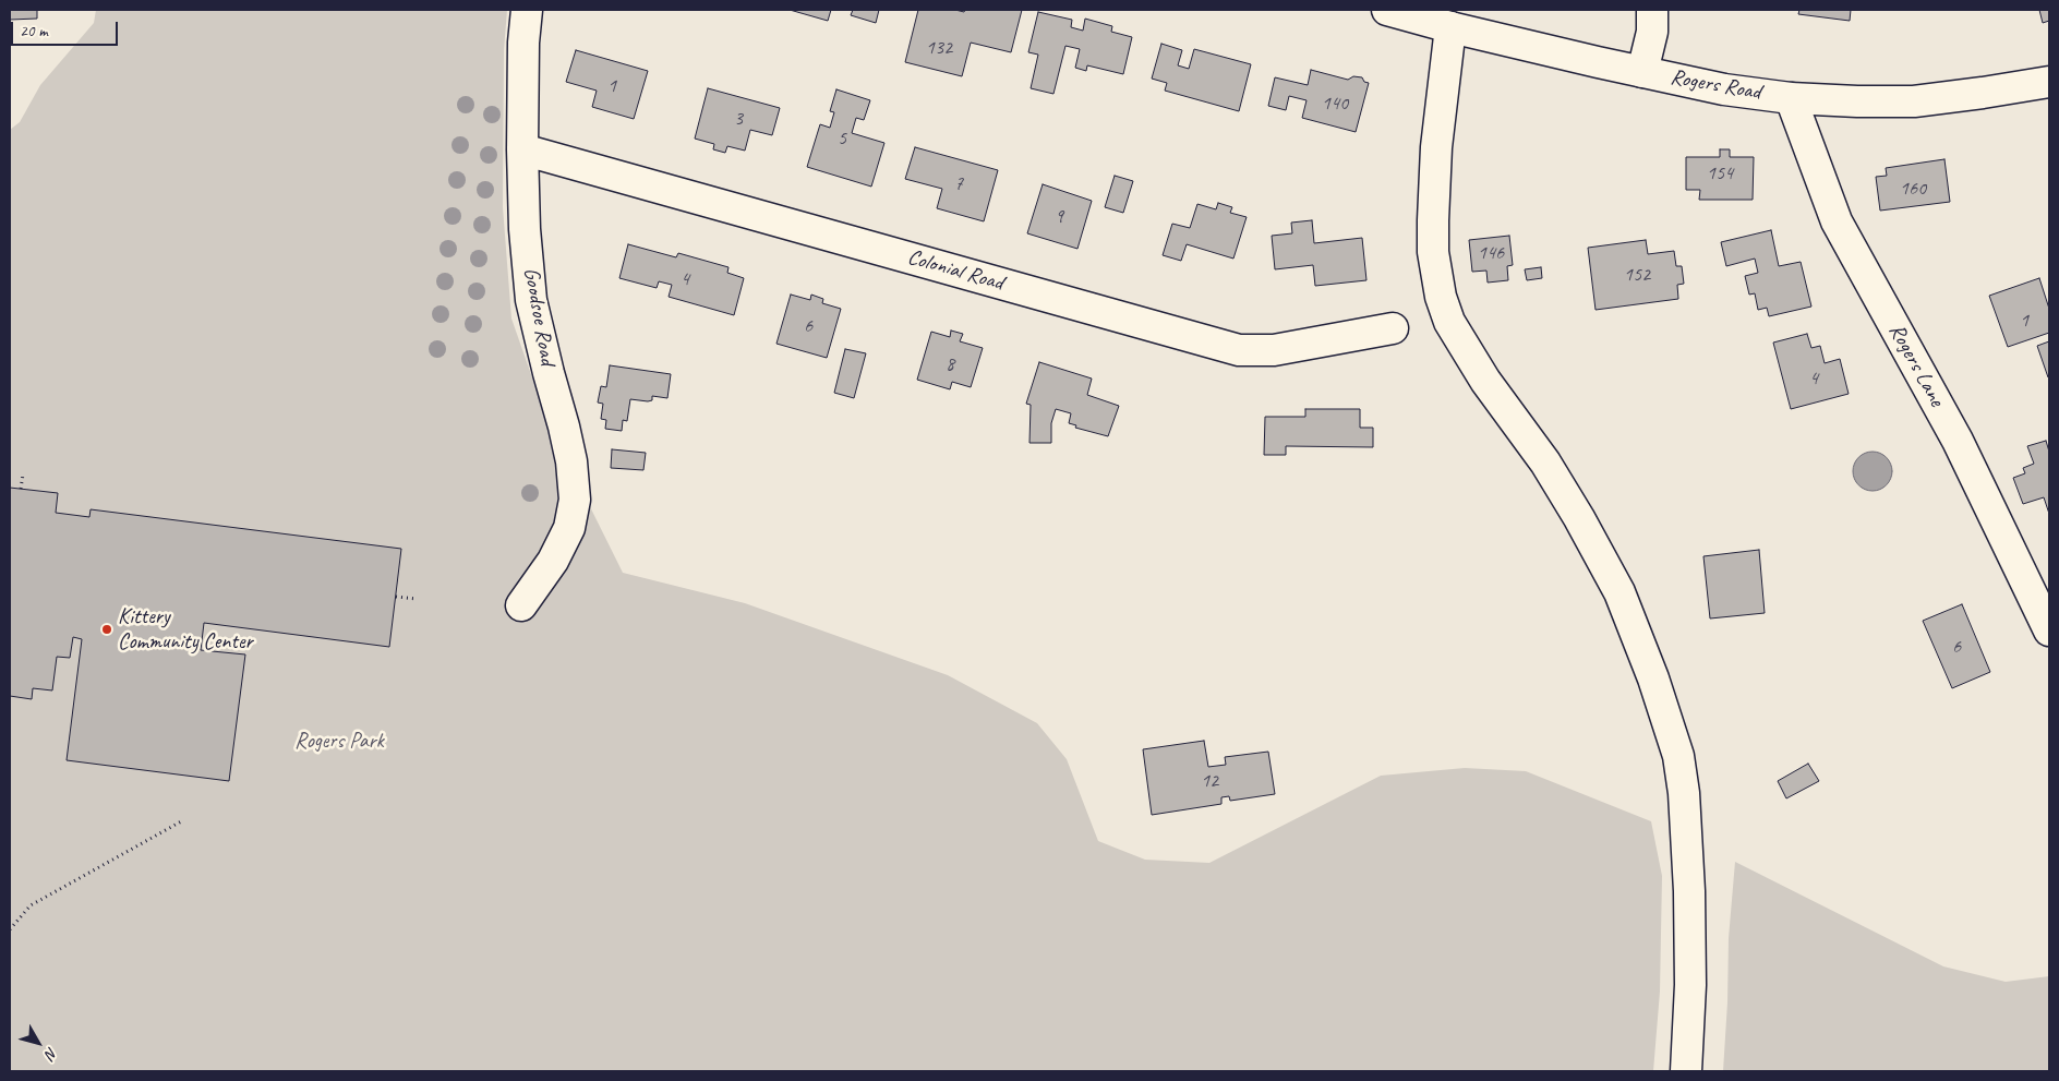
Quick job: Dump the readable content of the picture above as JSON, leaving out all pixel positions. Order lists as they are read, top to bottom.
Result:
{
  "streets": {
    "street": [
      "Rogers Road",
      "Colonial Road",
      "Goodsoe Road",
      "Rogers Lane"
    ]
  },
  "crossings": [
    ["Rogers Road", "Rogers Lane"],
    ["Colonial Road", "Goodsoe Road"]
  ],
  "parks": ["Rogers Park"],
  "places": ["Kittery Community Center"],
  "house_numbers": [
    "132",
    "1",
    "140",
    "3",
    "5",
    "154",
    "7",
    "160",
    "9",
    "146",
    "152",
    "4",
    "1",
    "6",
    "8",
    "4",
    "6",
    "12"
  ],
  "scale_bar": "20 m",
  "north": "bottom right"
}
